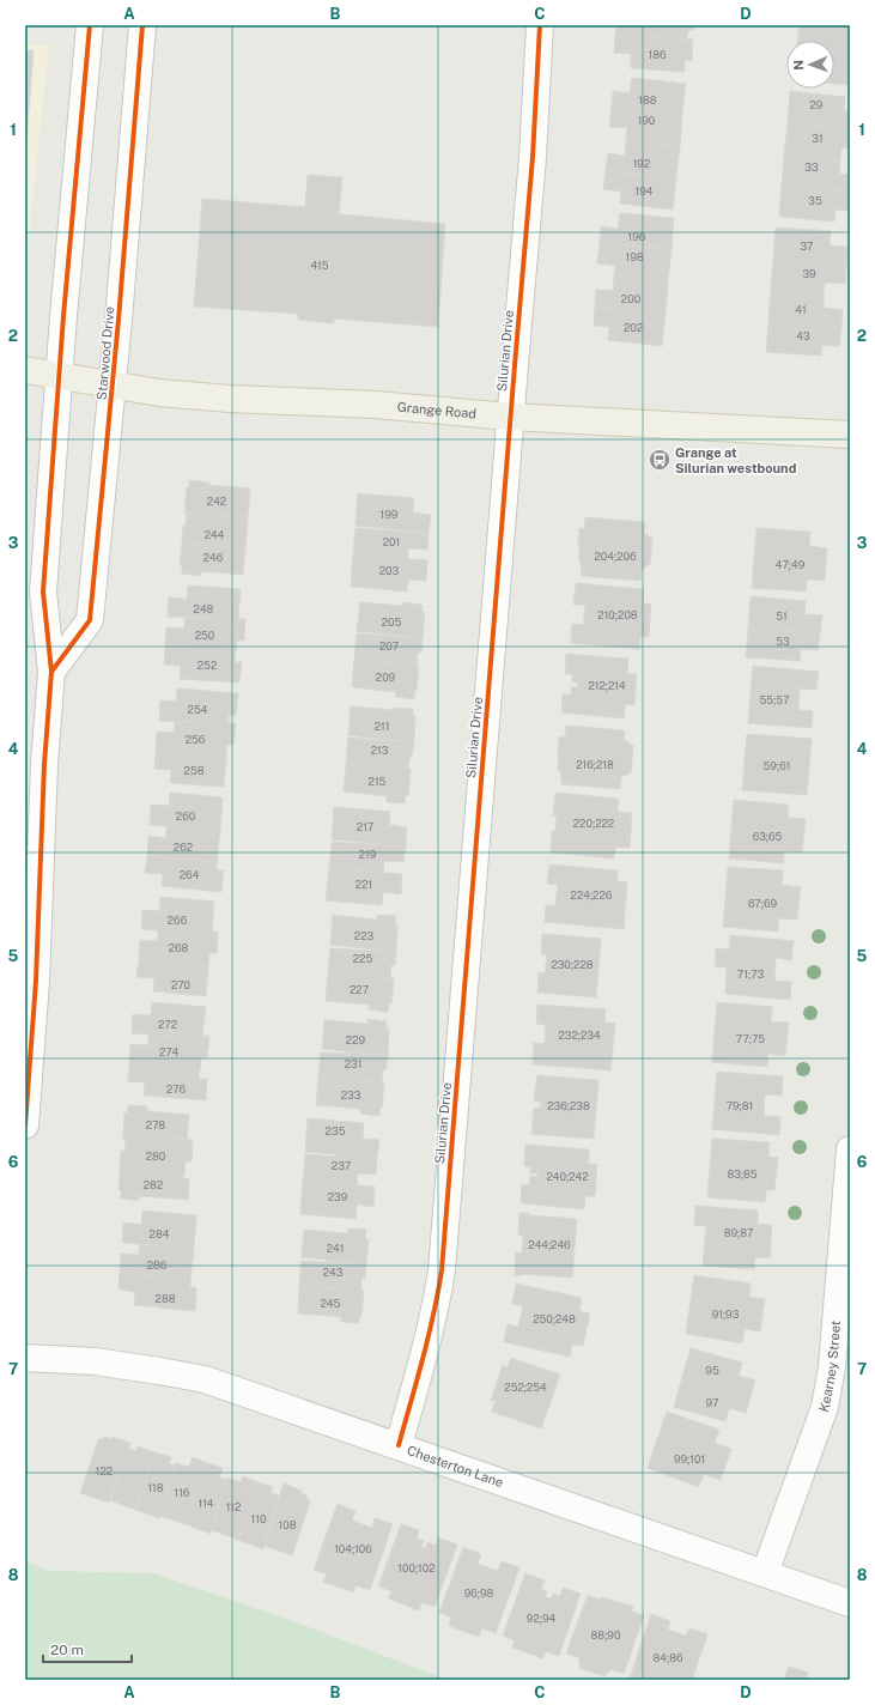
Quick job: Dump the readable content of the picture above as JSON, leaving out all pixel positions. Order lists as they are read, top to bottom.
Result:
{
  "streets": {
    "main road": ["Grange Road"],
    "street": [
      "Silurian Drive",
      "Starwood Drive",
      "Kearney Street",
      "Chesterton Lane"
    ]
  },
  "crossings": [
    ["Silurian Drive", "Grange Road"],
    ["Silurian Drive", "Chesterton Lane"],
    ["Starwood Drive", "Grange Road"],
    ["Kearney Street", "Chesterton Lane"]
  ],
  "places": {
    "bus stop": ["Grange at Silurian westbound"]
  },
  "house_numbers": [
    "186",
    "188",
    "29",
    "190",
    "31",
    "192",
    "33",
    "194",
    "35",
    "196",
    "37",
    "198",
    "415",
    "39",
    "200",
    "41",
    "202",
    "43",
    "242",
    "199",
    "244",
    "201",
    "204;206",
    "246",
    "47;49",
    "203",
    "248",
    "210;208",
    "51",
    "205",
    "250",
    "53",
    "207",
    "252",
    "209",
    "212;214",
    "55;57",
    "254",
    "211",
    "256",
    "213",
    "216;218",
    "59;61",
    "258",
    "215",
    "260",
    "220;222",
    "217",
    "63;65",
    "262",
    "219",
    "264",
    "221",
    "224;226",
    "67;69",
    "266",
    "223",
    "268",
    "225",
    "230;228",
    "71;73",
    "270",
    "227",
    "272",
    "232;234",
    "77;75",
    "229",
    "274",
    "231",
    "276",
    "233",
    "236;238",
    "79;81",
    "278",
    "235",
    "280",
    "237",
    "83;85",
    "240;242",
    "282",
    "239",
    "89;87",
    "284",
    "244;246",
    "241",
    "286",
    "243",
    "288",
    "245",
    "91;93",
    "250;248",
    "95",
    "252;254",
    "97",
    "99;101",
    "122",
    "118",
    "116",
    "114",
    "112",
    "110",
    "108",
    "104;106",
    "100;102",
    "96;98",
    "92;94",
    "88;90",
    "84;86"
  ],
  "scale_bar": "20 m",
  "north": "left",
  "grid": {
    "columns": [
      "A",
      "B",
      "C",
      "D"
    ],
    "rows": [
      "1",
      "2",
      "3",
      "4",
      "5",
      "6",
      "7",
      "8"
    ]
  }
}
